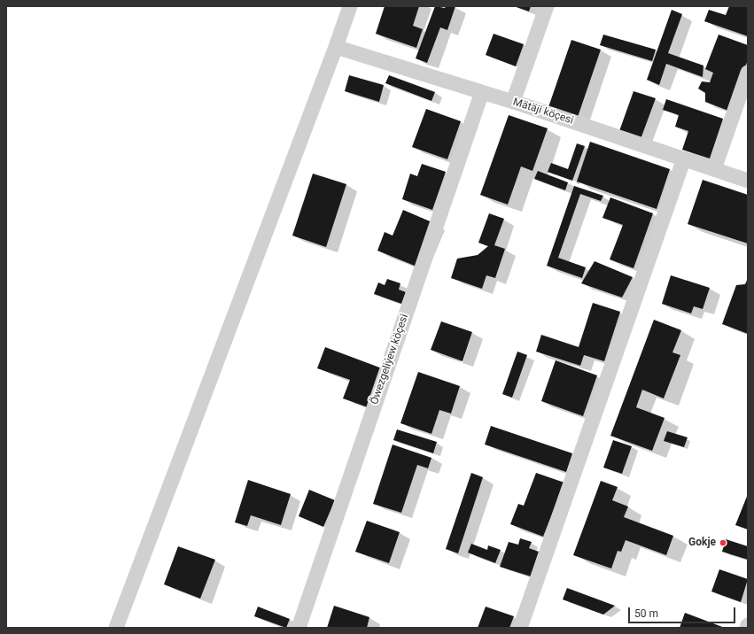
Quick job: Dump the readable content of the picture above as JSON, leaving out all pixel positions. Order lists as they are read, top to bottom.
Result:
{
  "streets": {
    "street": ["Mätäji köçesi", "Öwezgeliýew köçesi"]
  },
  "crossings": [
    ["Mätäji köçesi", "Öwezgeliýew köçesi"]
  ],
  "places": ["Gokje"],
  "scale_bar": "50 m"
}
